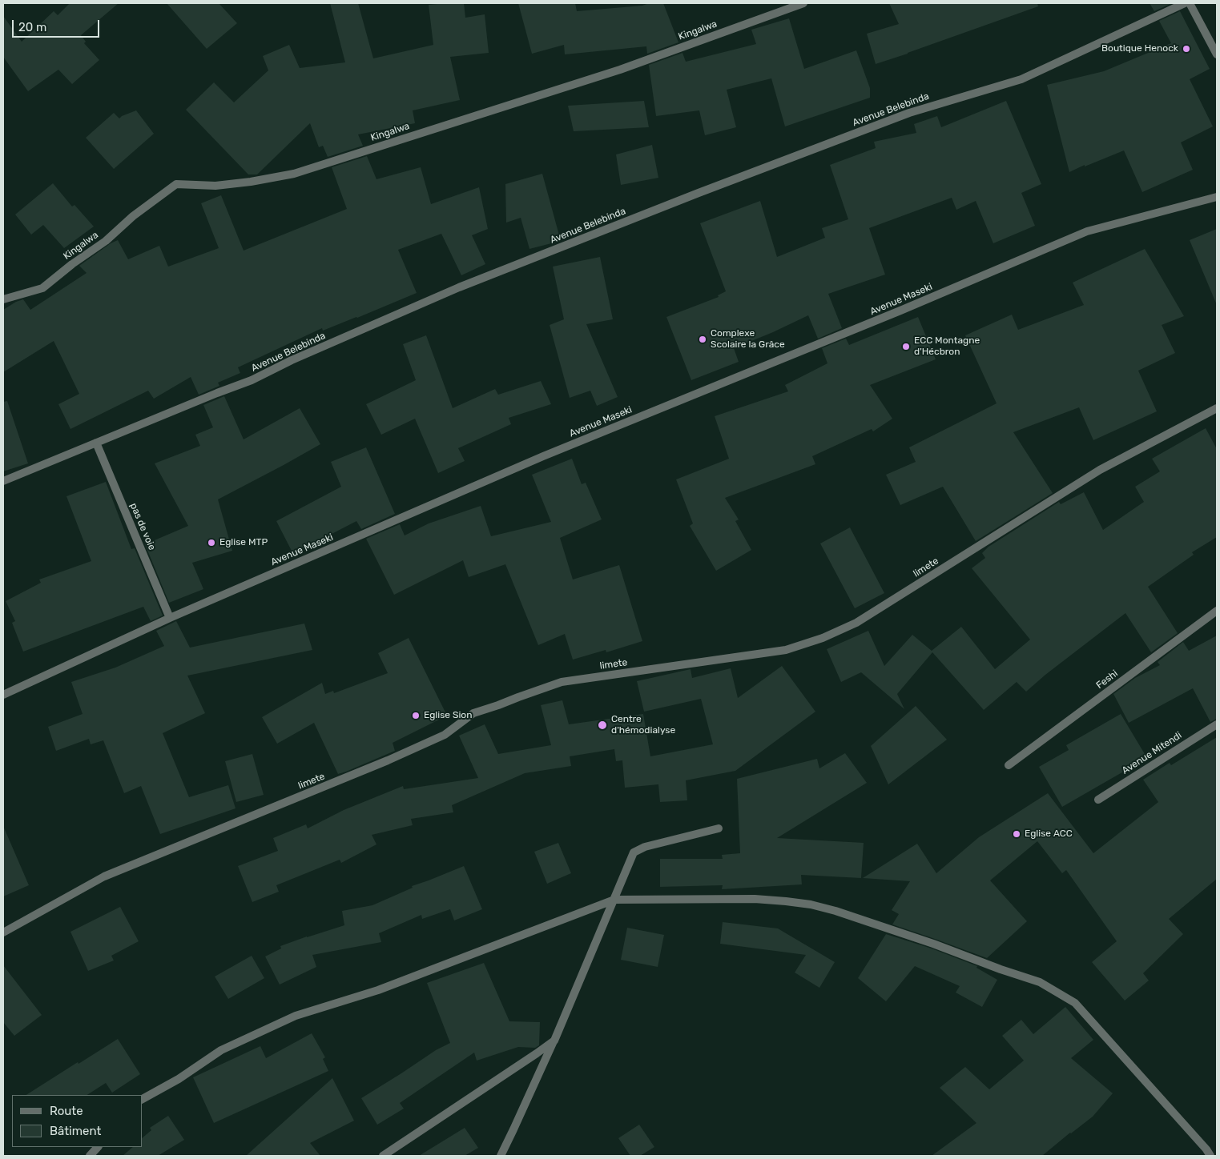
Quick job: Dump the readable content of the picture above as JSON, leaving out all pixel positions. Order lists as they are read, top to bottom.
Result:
{
  "streets": {
    "street": [
      "Kingalwa",
      "Avenue Belebinda",
      "Avenue Maseki",
      "pas de voie",
      "limete",
      "Feshi",
      "Avenue Mitendi"
    ]
  },
  "crossings": [
    ["Avenue Belebinda", "pas de voie"],
    ["Avenue Maseki", "pas de voie"]
  ],
  "places": [
    "Boutique Henock",
    "Complexe Scolaire la Grâce",
    "ECC Montagne d'Hécbron",
    "Eglise MTP",
    "Eglise Sion",
    "Centre d'hémodialyse",
    "Eglise ACC"
  ],
  "legend": ["Route", "Bâtiment"],
  "scale_bar": "20 m"
}
